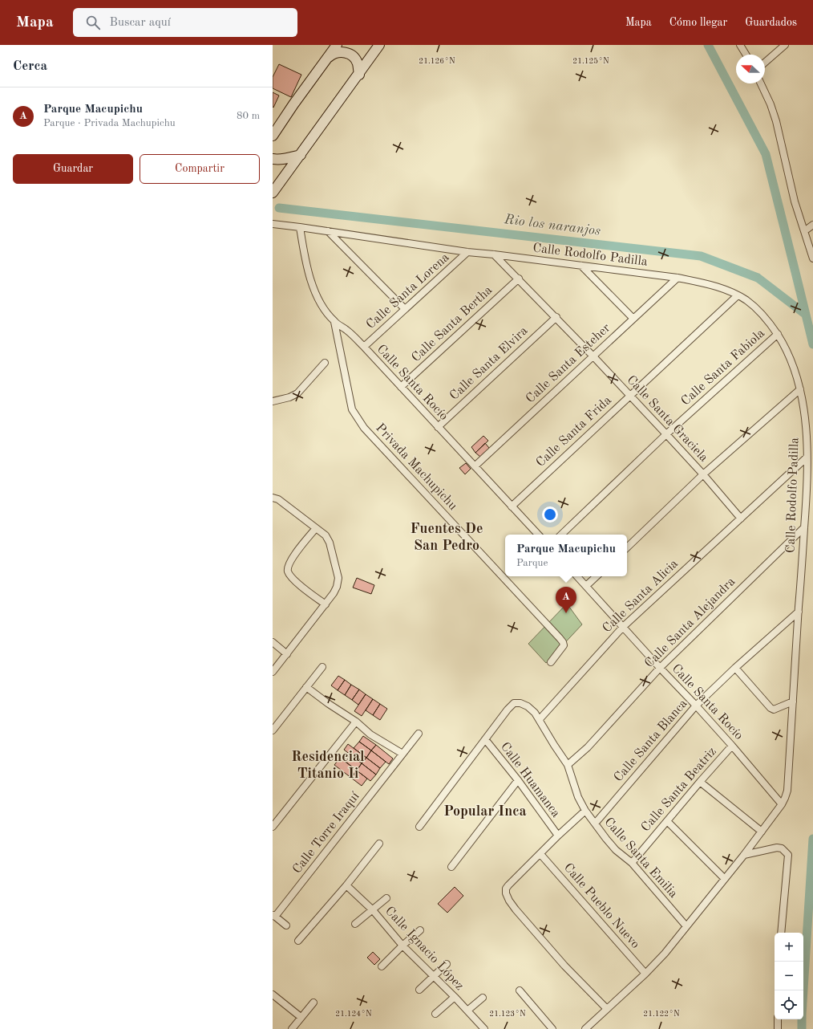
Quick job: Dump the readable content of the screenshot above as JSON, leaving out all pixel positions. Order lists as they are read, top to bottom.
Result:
{
  "streets": {
    "street": [
      "Calle Rodolfo Padilla",
      "Calle Santa Lorena",
      "Calle Santa Bertha",
      "Calle Santa Elvira",
      "Calle Santa Esteher",
      "Calle Santa Fabiola",
      "Calle Santa Rocío",
      "Calle Santa Graciela",
      "Calle Santa Frida",
      "Privada Machupichu",
      "Calle Santa Alicia",
      "Calle Santa Alejandra",
      "Calle Santa Blanca",
      "Calle Huamanca",
      "Calle Santa Beatriz",
      "Calle Torre Iraquí",
      "Calle Santa Emilia",
      "Calle Pueblo Nuevo",
      "Calle Ignacio López"
    ]
  },
  "crossings": [
    ["Calle Rodolfo Padilla", "Calle Santa Lorena"],
    ["Calle Rodolfo Padilla", "Calle Santa Esteher"],
    ["Calle Rodolfo Padilla", "Calle Santa Fabiola"],
    ["Calle Rodolfo Padilla", "Calle Santa Rocío"],
    ["Calle Rodolfo Padilla", "Calle Santa Graciela"],
    ["Calle Rodolfo Padilla", "Calle Santa Frida"],
    ["Calle Rodolfo Padilla", "Calle Santa Alicia"],
    ["Calle Rodolfo Padilla", "Calle Santa Alejandra"],
    ["Calle Rodolfo Padilla", "Calle Santa Blanca"],
    ["Calle Rodolfo Padilla", "Calle Santa Emilia"],
    ["Calle Rodolfo Padilla", "Calle Pueblo Nuevo"],
    ["Calle Santa Lorena", "Calle Santa Rocío"],
    ["Calle Santa Bertha", "Calle Santa Rocío"],
    ["Calle Santa Bertha", "Calle Santa Graciela"],
    ["Calle Santa Elvira", "Calle Santa Rocío"],
    ["Calle Santa Elvira", "Calle Santa Graciela"],
    ["Calle Santa Esteher", "Calle Santa Rocío"],
    ["Calle Santa Esteher", "Calle Santa Graciela"],
    ["Calle Santa Fabiola", "Calle Santa Graciela"],
    ["Calle Santa Rocío", "Calle Santa Frida"],
    ["Calle Santa Rocío", "Privada Machupichu"],
    ["Calle Santa Rocío", "Calle Santa Alicia"],
    ["Calle Santa Rocío", "Calle Santa Alejandra"],
    ["Calle Santa Rocío", "Calle Santa Blanca"],
    ["Calle Santa Rocío", "Calle Santa Beatriz"],
    ["Calle Santa Graciela", "Calle Santa Frida"],
    ["Calle Santa Graciela", "Calle Santa Alicia"],
    ["Calle Santa Alicia", "Calle Santa Emilia"],
    ["Calle Santa Alejandra", "Calle Santa Emilia"],
    ["Calle Santa Blanca", "Calle Santa Emilia"],
    ["Calle Huamanca", "Calle Santa Emilia"],
    ["Calle Santa Beatriz", "Calle Santa Emilia"]
  ],
  "districts": ["Fuentes De San Pedro", "Residencial Titanio Ii", "Popular Inca"],
  "water": ["Rio los naranjos"],
  "north": "left",
  "page": {
    "header": "Mapa",
    "search": "Buscar aquí",
    "nav": ["Mapa", "Cómo llegar", "Guardados"],
    "heading": "Cerca",
    "list": [
      {
        "mark": "A",
        "name": "Parque Macupichu",
        "note": "Parque · Privada Machupichu",
        "value": "80 m"
      }
    ],
    "buttons": ["Guardar", "Compartir"],
    "popup": ["Parque Macupichu", "Parque"],
    "pins": "A",
    "map_buttons": ["+", "−"]
  },
  "coordinates": [
    "21.126°N",
    "21.125°N",
    "21.124°N",
    "21.123°N",
    "21.122°N"
  ]
}
